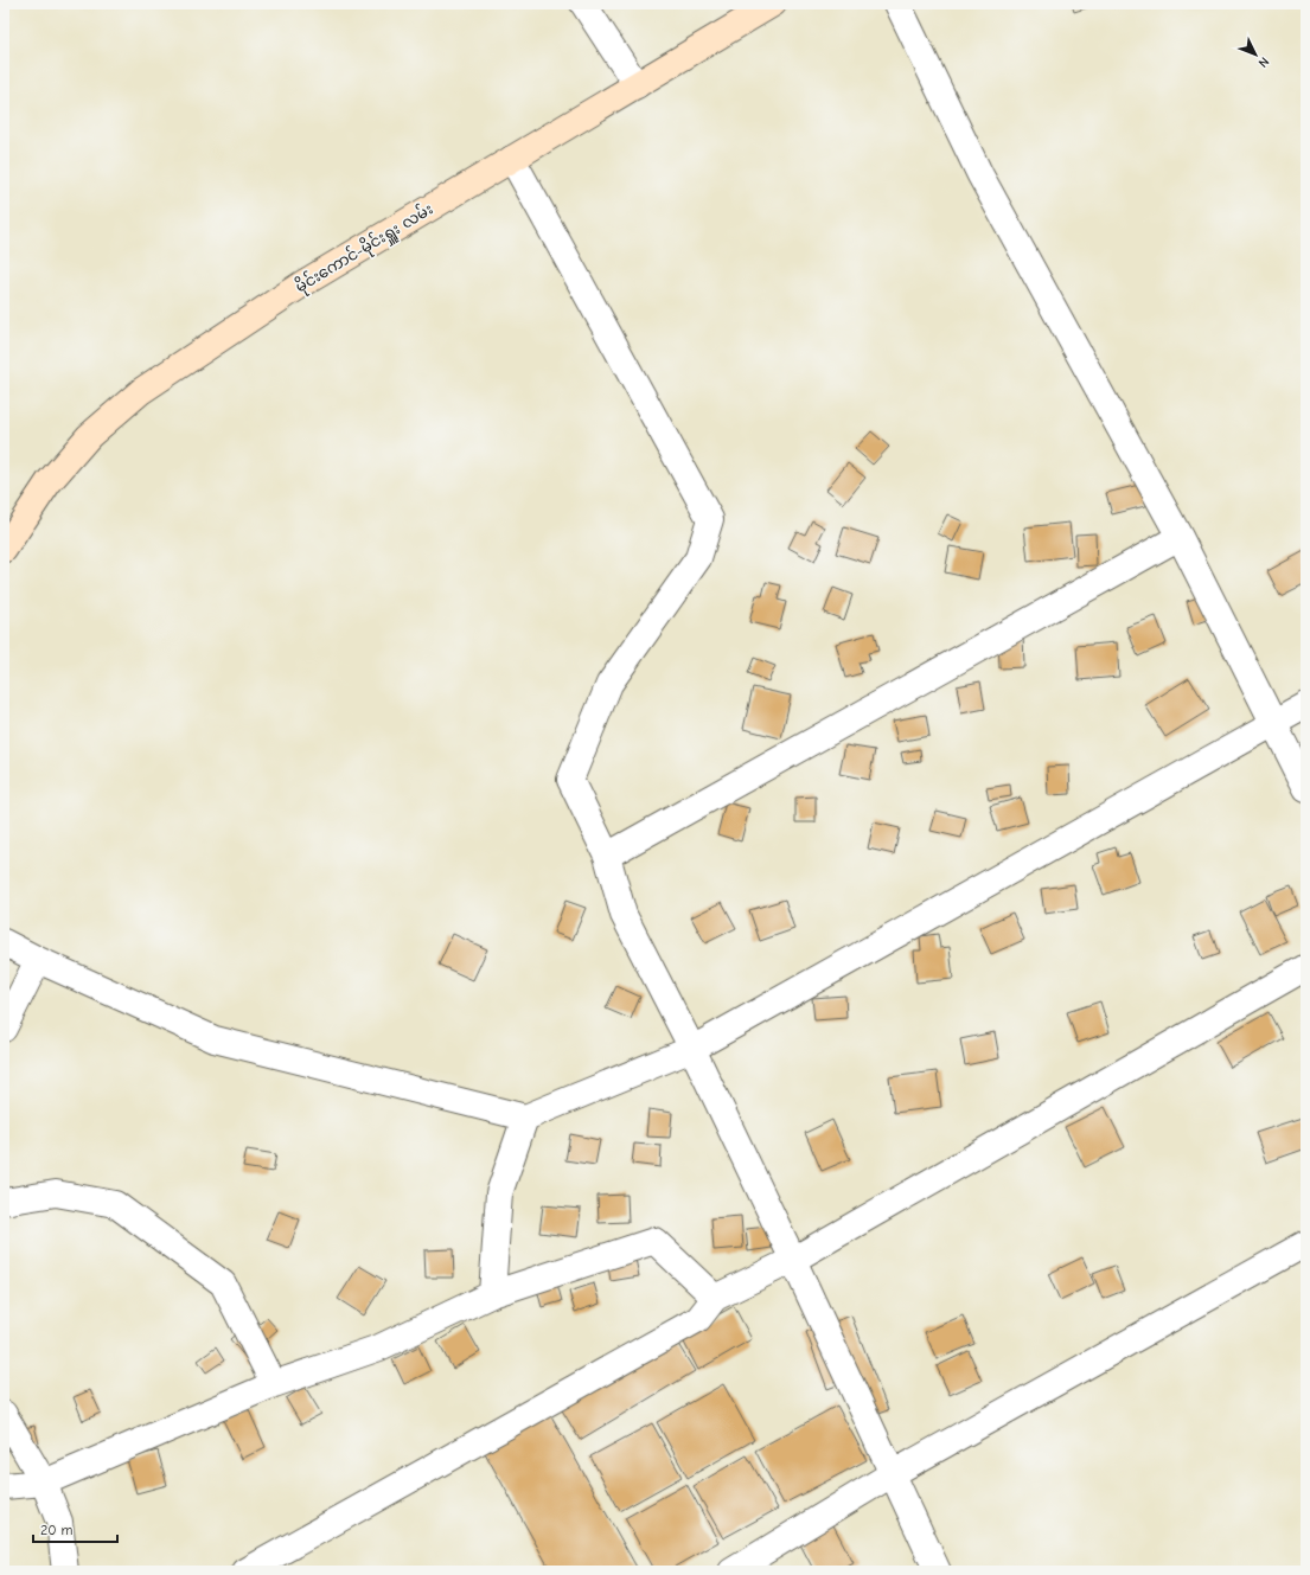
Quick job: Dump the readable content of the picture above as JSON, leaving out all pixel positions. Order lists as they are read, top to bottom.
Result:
{
  "streets": {
    "main road": ["မိုင်းကောင်-မိုင်းရှူး လမ်း"]
  },
  "scale_bar": "20 m",
  "north": "bottom right"
}
